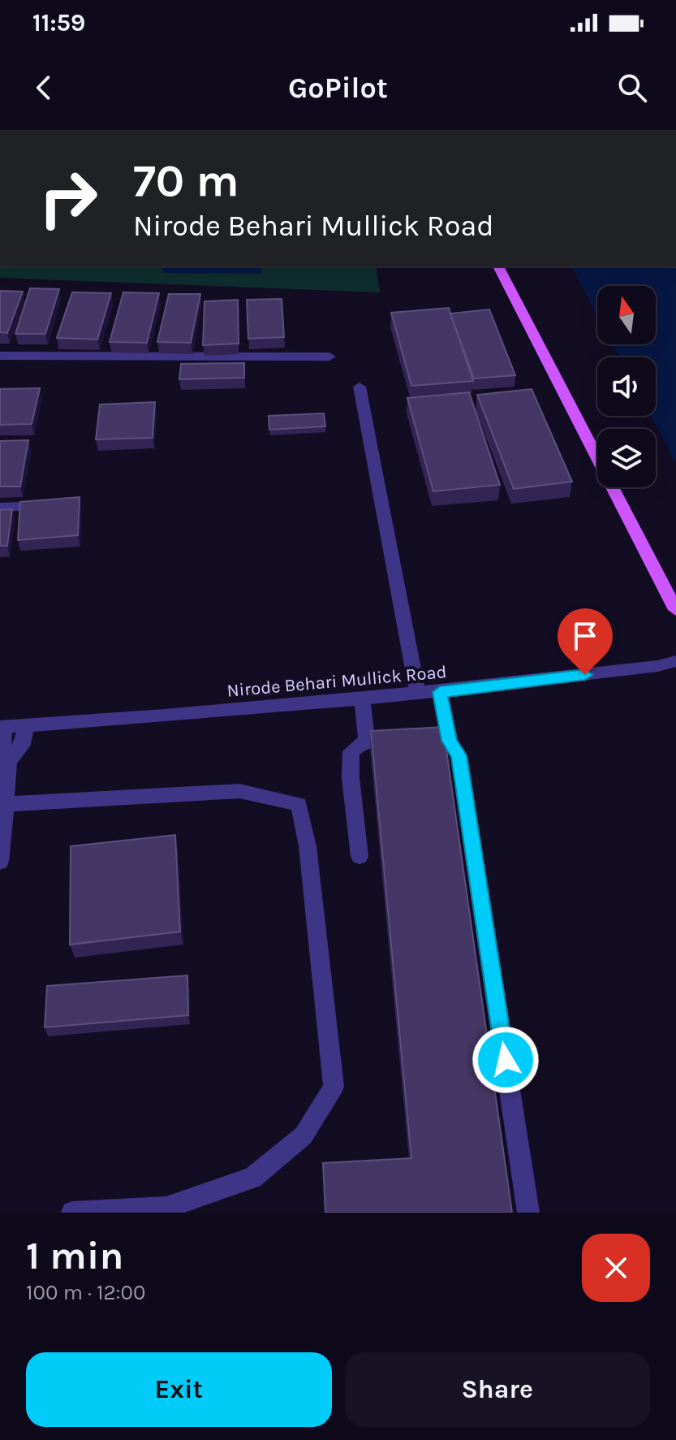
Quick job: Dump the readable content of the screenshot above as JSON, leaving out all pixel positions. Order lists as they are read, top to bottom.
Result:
{
  "streets": {
    "street": ["Nirode Behari Mullick Road"]
  },
  "north": "top",
  "page": {
    "status": "11:59",
    "header": "GoPilot",
    "turn": ["70 m", "Nirode Behari Mullick Road"],
    "heading": ["1 min", "100 m · 12:00"],
    "buttons": ["Exit", "Share"]
  }
}
